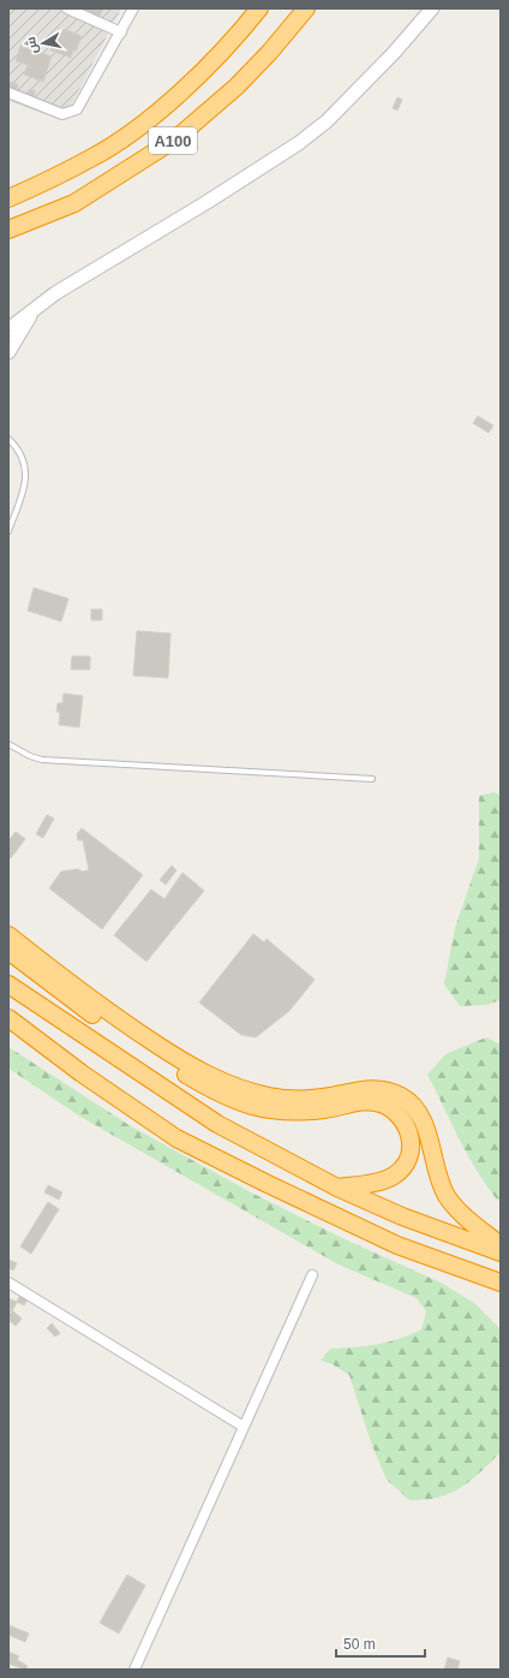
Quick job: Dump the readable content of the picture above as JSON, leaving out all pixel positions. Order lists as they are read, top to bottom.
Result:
{
  "streets": {
    "highway": ["A100"]
  },
  "scale_bar": "50 m",
  "north": "left"
}
